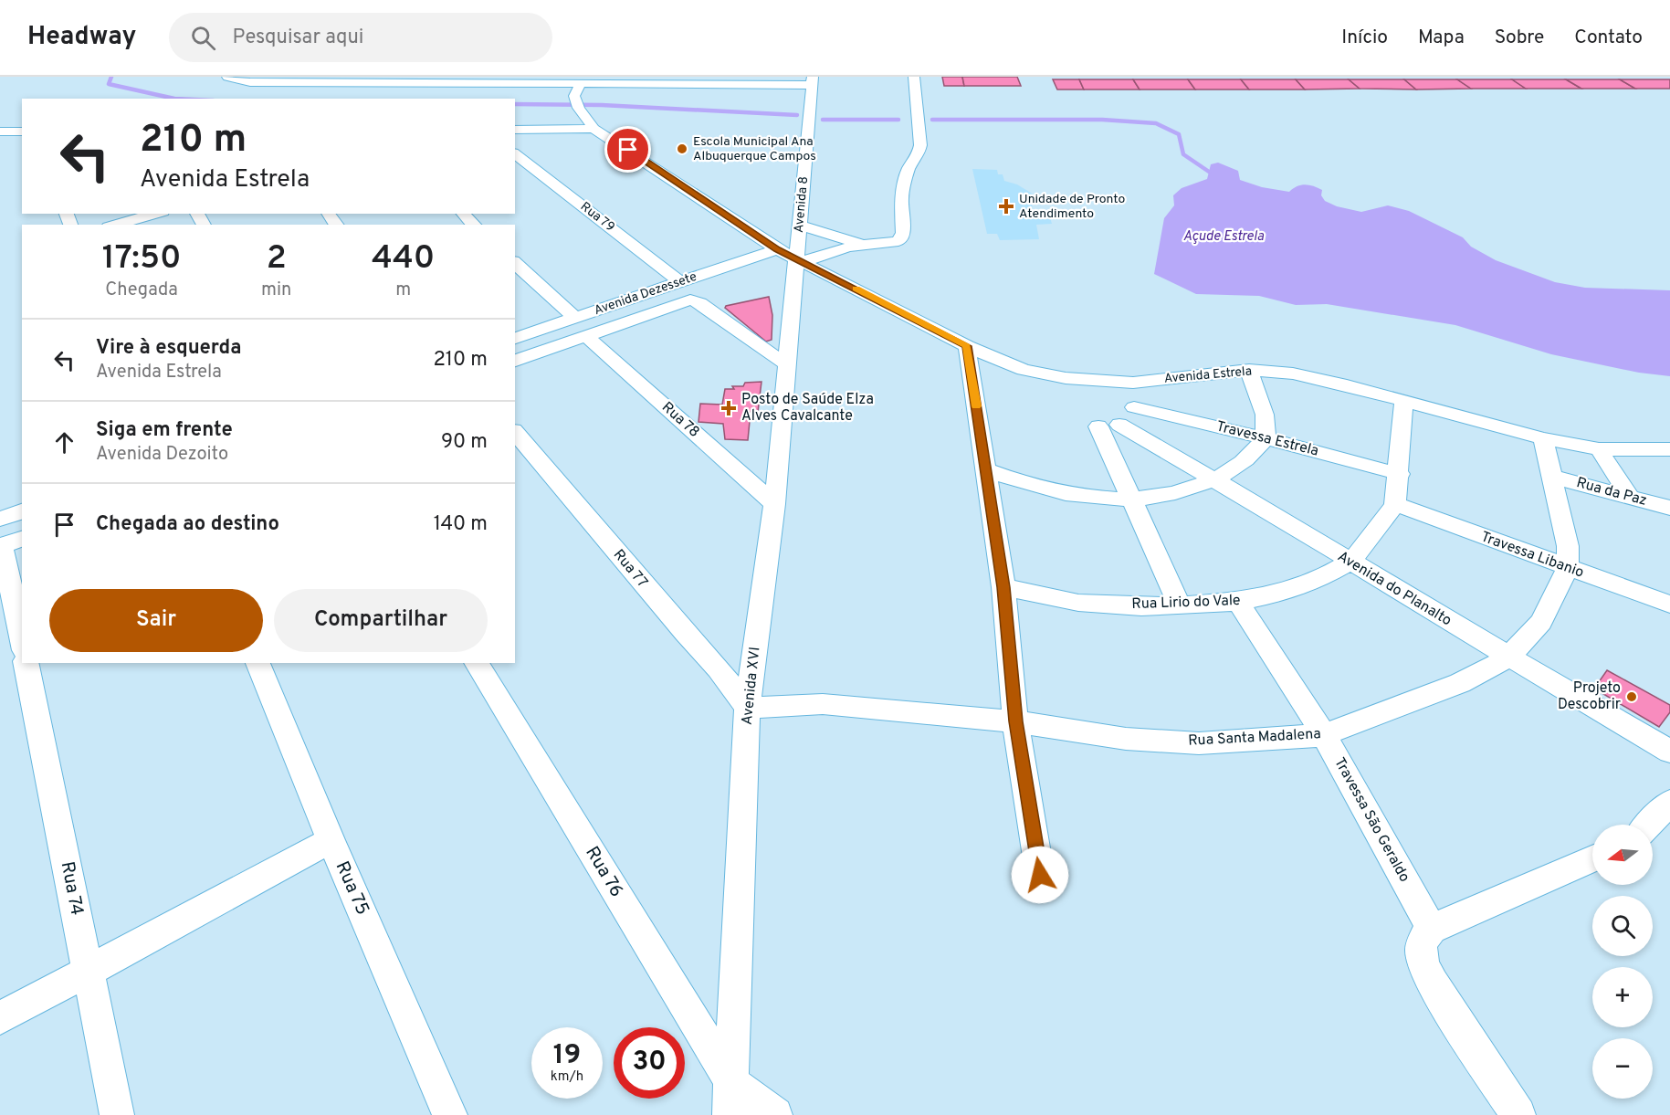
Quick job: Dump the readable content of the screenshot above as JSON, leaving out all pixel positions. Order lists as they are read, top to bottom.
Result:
{
  "streets": {
    "street": [
      "Avenida 8",
      "Rua 79",
      "Avenida Dezessete",
      "Avenida Estrela",
      "Rua 78",
      "Travessa Estrela",
      "Rua da Paz",
      "Travessa Libanio",
      "Rua 77",
      "Avenida do Planalto",
      "Rua Lirio do Vale",
      "Avenida XVI",
      "Rua Santa Madalena",
      "Travessa São Geraldo",
      "Rua 76",
      "Rua 74",
      "Rua 75"
    ]
  },
  "crossings": [
    ["Avenida 8", "Avenida Dezessete"],
    ["Avenida 8", "Avenida Estrela"],
    ["Avenida 8", "Avenida XVI"],
    ["Rua 79", "Avenida Dezessete"],
    ["Avenida Dezessete", "Avenida Estrela"],
    ["Avenida Dezessete", "Rua 78"],
    ["Avenida Dezessete", "Avenida XVI"],
    ["Avenida Estrela", "Rua Lirio do Vale"],
    ["Avenida Estrela", "Avenida XVI"],
    ["Avenida Estrela", "Rua Santa Madalena"],
    ["Rua 78", "Avenida XVI"],
    ["Travessa Estrela", "Rua Lirio do Vale"],
    ["Rua da Paz", "Rua Santa Madalena"],
    ["Travessa Libanio", "Rua Lirio do Vale"],
    ["Travessa Libanio", "Rua Santa Madalena"],
    ["Rua 77", "Avenida XVI"],
    ["Rua 77", "Rua Santa Madalena"],
    ["Avenida do Planalto", "Rua Lirio do Vale"],
    ["Avenida do Planalto", "Rua Santa Madalena"],
    ["Rua Lirio do Vale", "Travessa São Geraldo"],
    ["Avenida XVI", "Rua Santa Madalena"],
    ["Avenida XVI", "Rua 76"],
    ["Rua Santa Madalena", "Travessa São Geraldo"]
  ],
  "water": ["Açude Estrela"],
  "places": {
    "other": ["Escola Municipal Ana Albuquerque Campos", "Projeto Descobrir"],
    "health": ["Unidade de Pronto Atendimento", "Posto de Saúde Elza Alves Cavalcante"]
  },
  "north": "left",
  "page": {
    "header": "Headway",
    "search": "Pesquisar aqui",
    "nav": [
      "Início",
      "Mapa",
      "Sobre",
      "Contato"
    ],
    "turn": ["210 m", "Avenida Estrela"],
    "eta": [
      "17:50",
      "Chegada",
      "2",
      "min",
      "440",
      "m"
    ],
    "list": [
      {
        "name": "Vire à esquerda",
        "note": "Avenida Estrela",
        "value": "210 m"
      },
      {
        "name": "Siga em frente",
        "note": "Avenida Dezoito",
        "value": "90 m"
      },
      {
        "name": "Chegada ao destino",
        "value": "140 m"
      }
    ],
    "buttons": ["Sair", "Compartilhar"],
    "map_buttons": ["+", "−"],
    "speed": "19 km/h",
    "limit": "30"
  }
}
